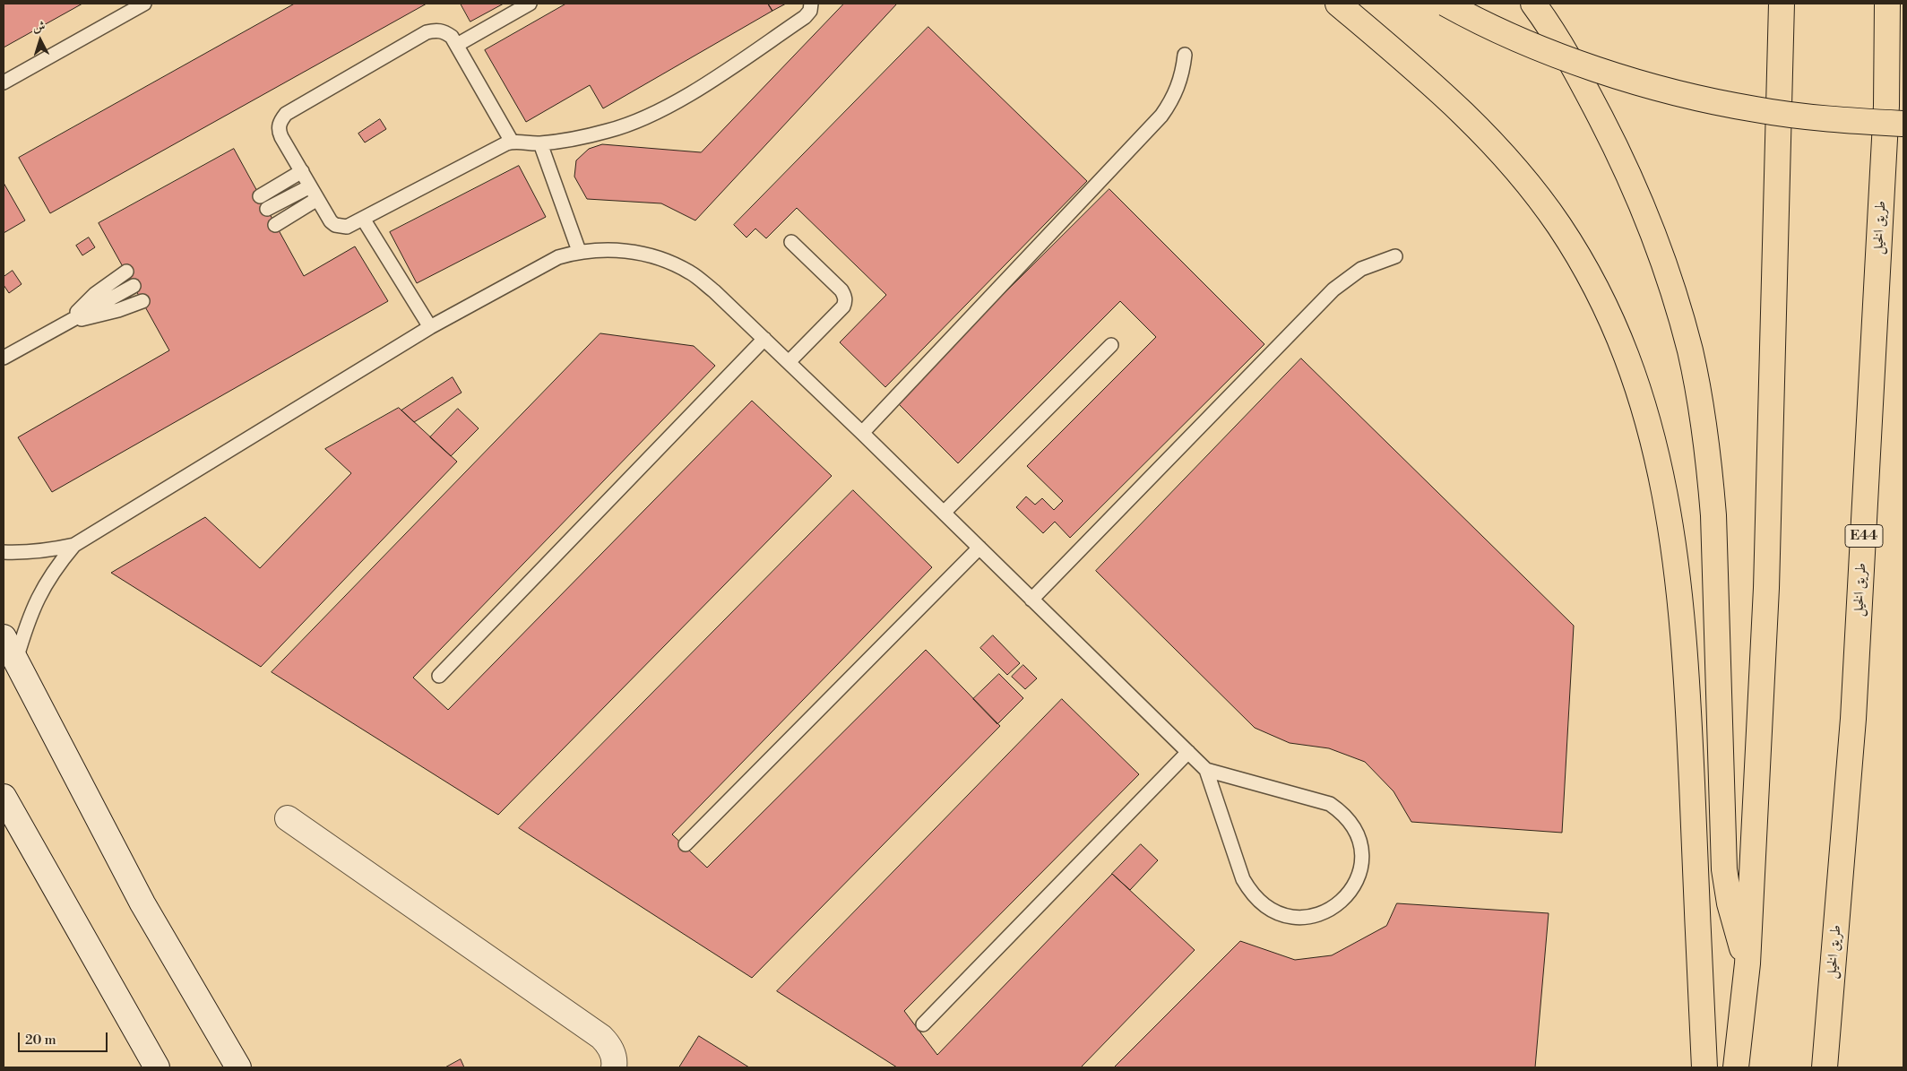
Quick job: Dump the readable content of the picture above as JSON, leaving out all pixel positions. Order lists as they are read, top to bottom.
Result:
{
  "streets": {
    "highway": ["طريق الخيل", "E44"]
  },
  "scale_bar": "20 m",
  "north": "top"
}
